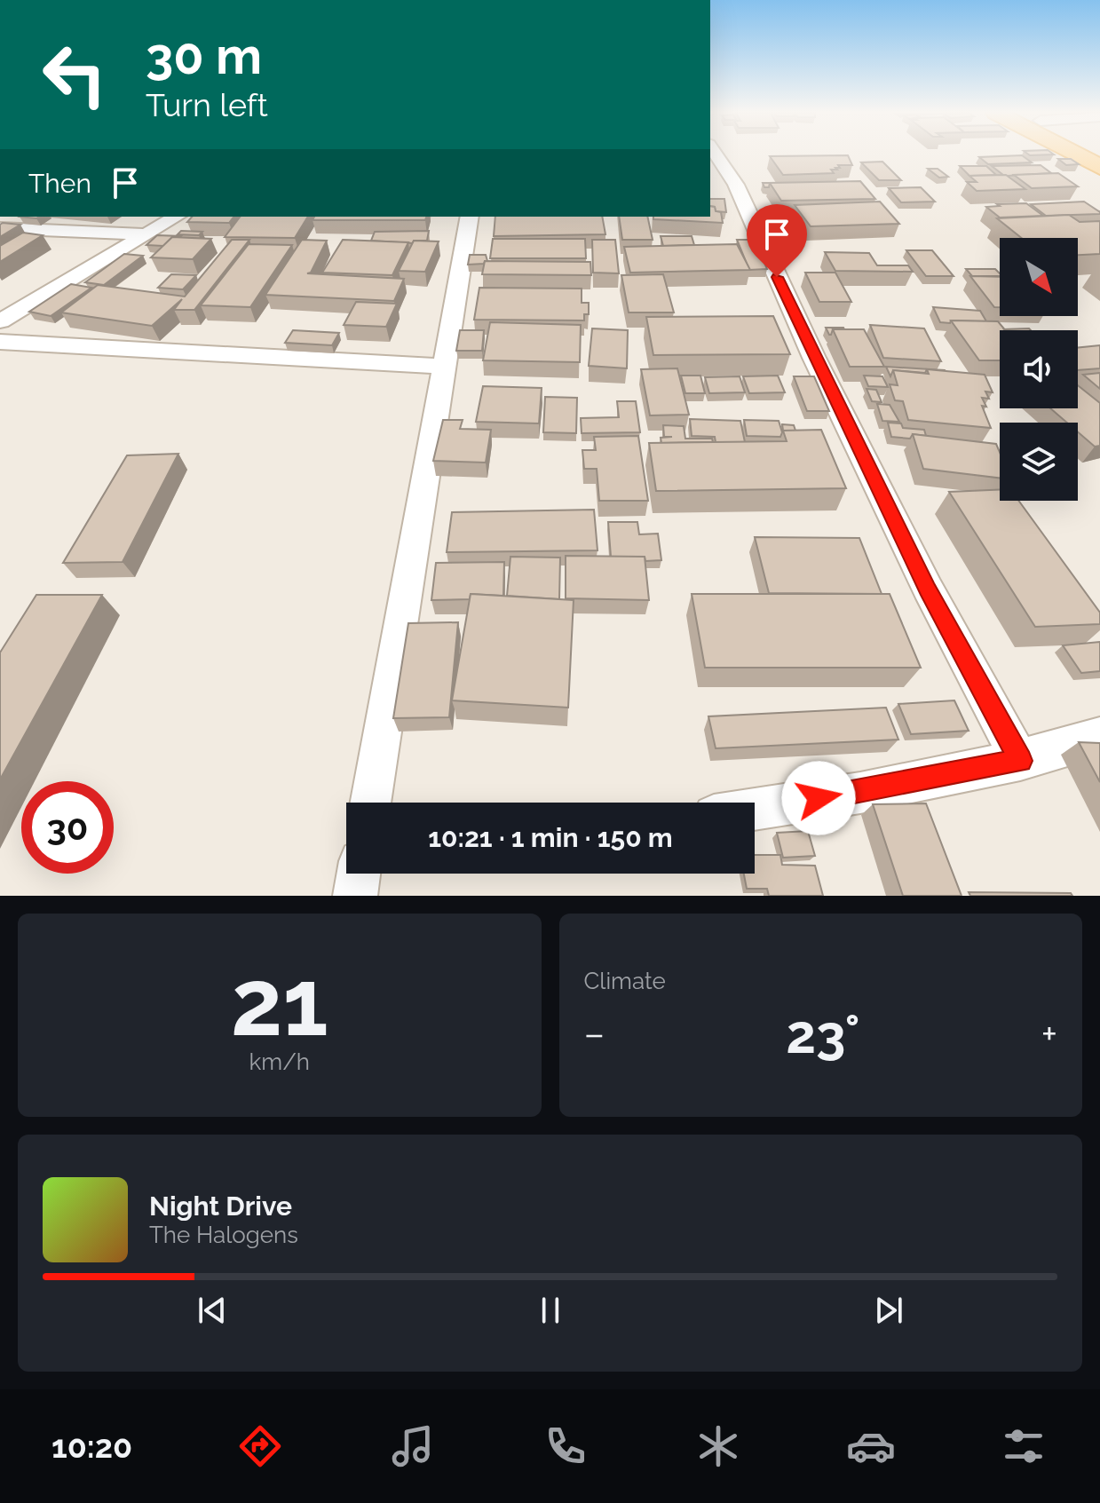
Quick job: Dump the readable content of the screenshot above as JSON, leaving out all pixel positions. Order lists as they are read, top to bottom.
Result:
{
  "north": "bottom right",
  "page": {
    "turn": ["30 m", "Turn left"],
    "then": "Then",
    "limit": "30",
    "trip": "10:21 · 1 min · 150 m",
    "tile": [
      ["21", "km/h"],
      "Climate"
    ],
    "heat": ["−", "23°", "+"],
    "song": ["Night Drive", "The Halogens"],
    "tabs": "10:20"
  }
}
